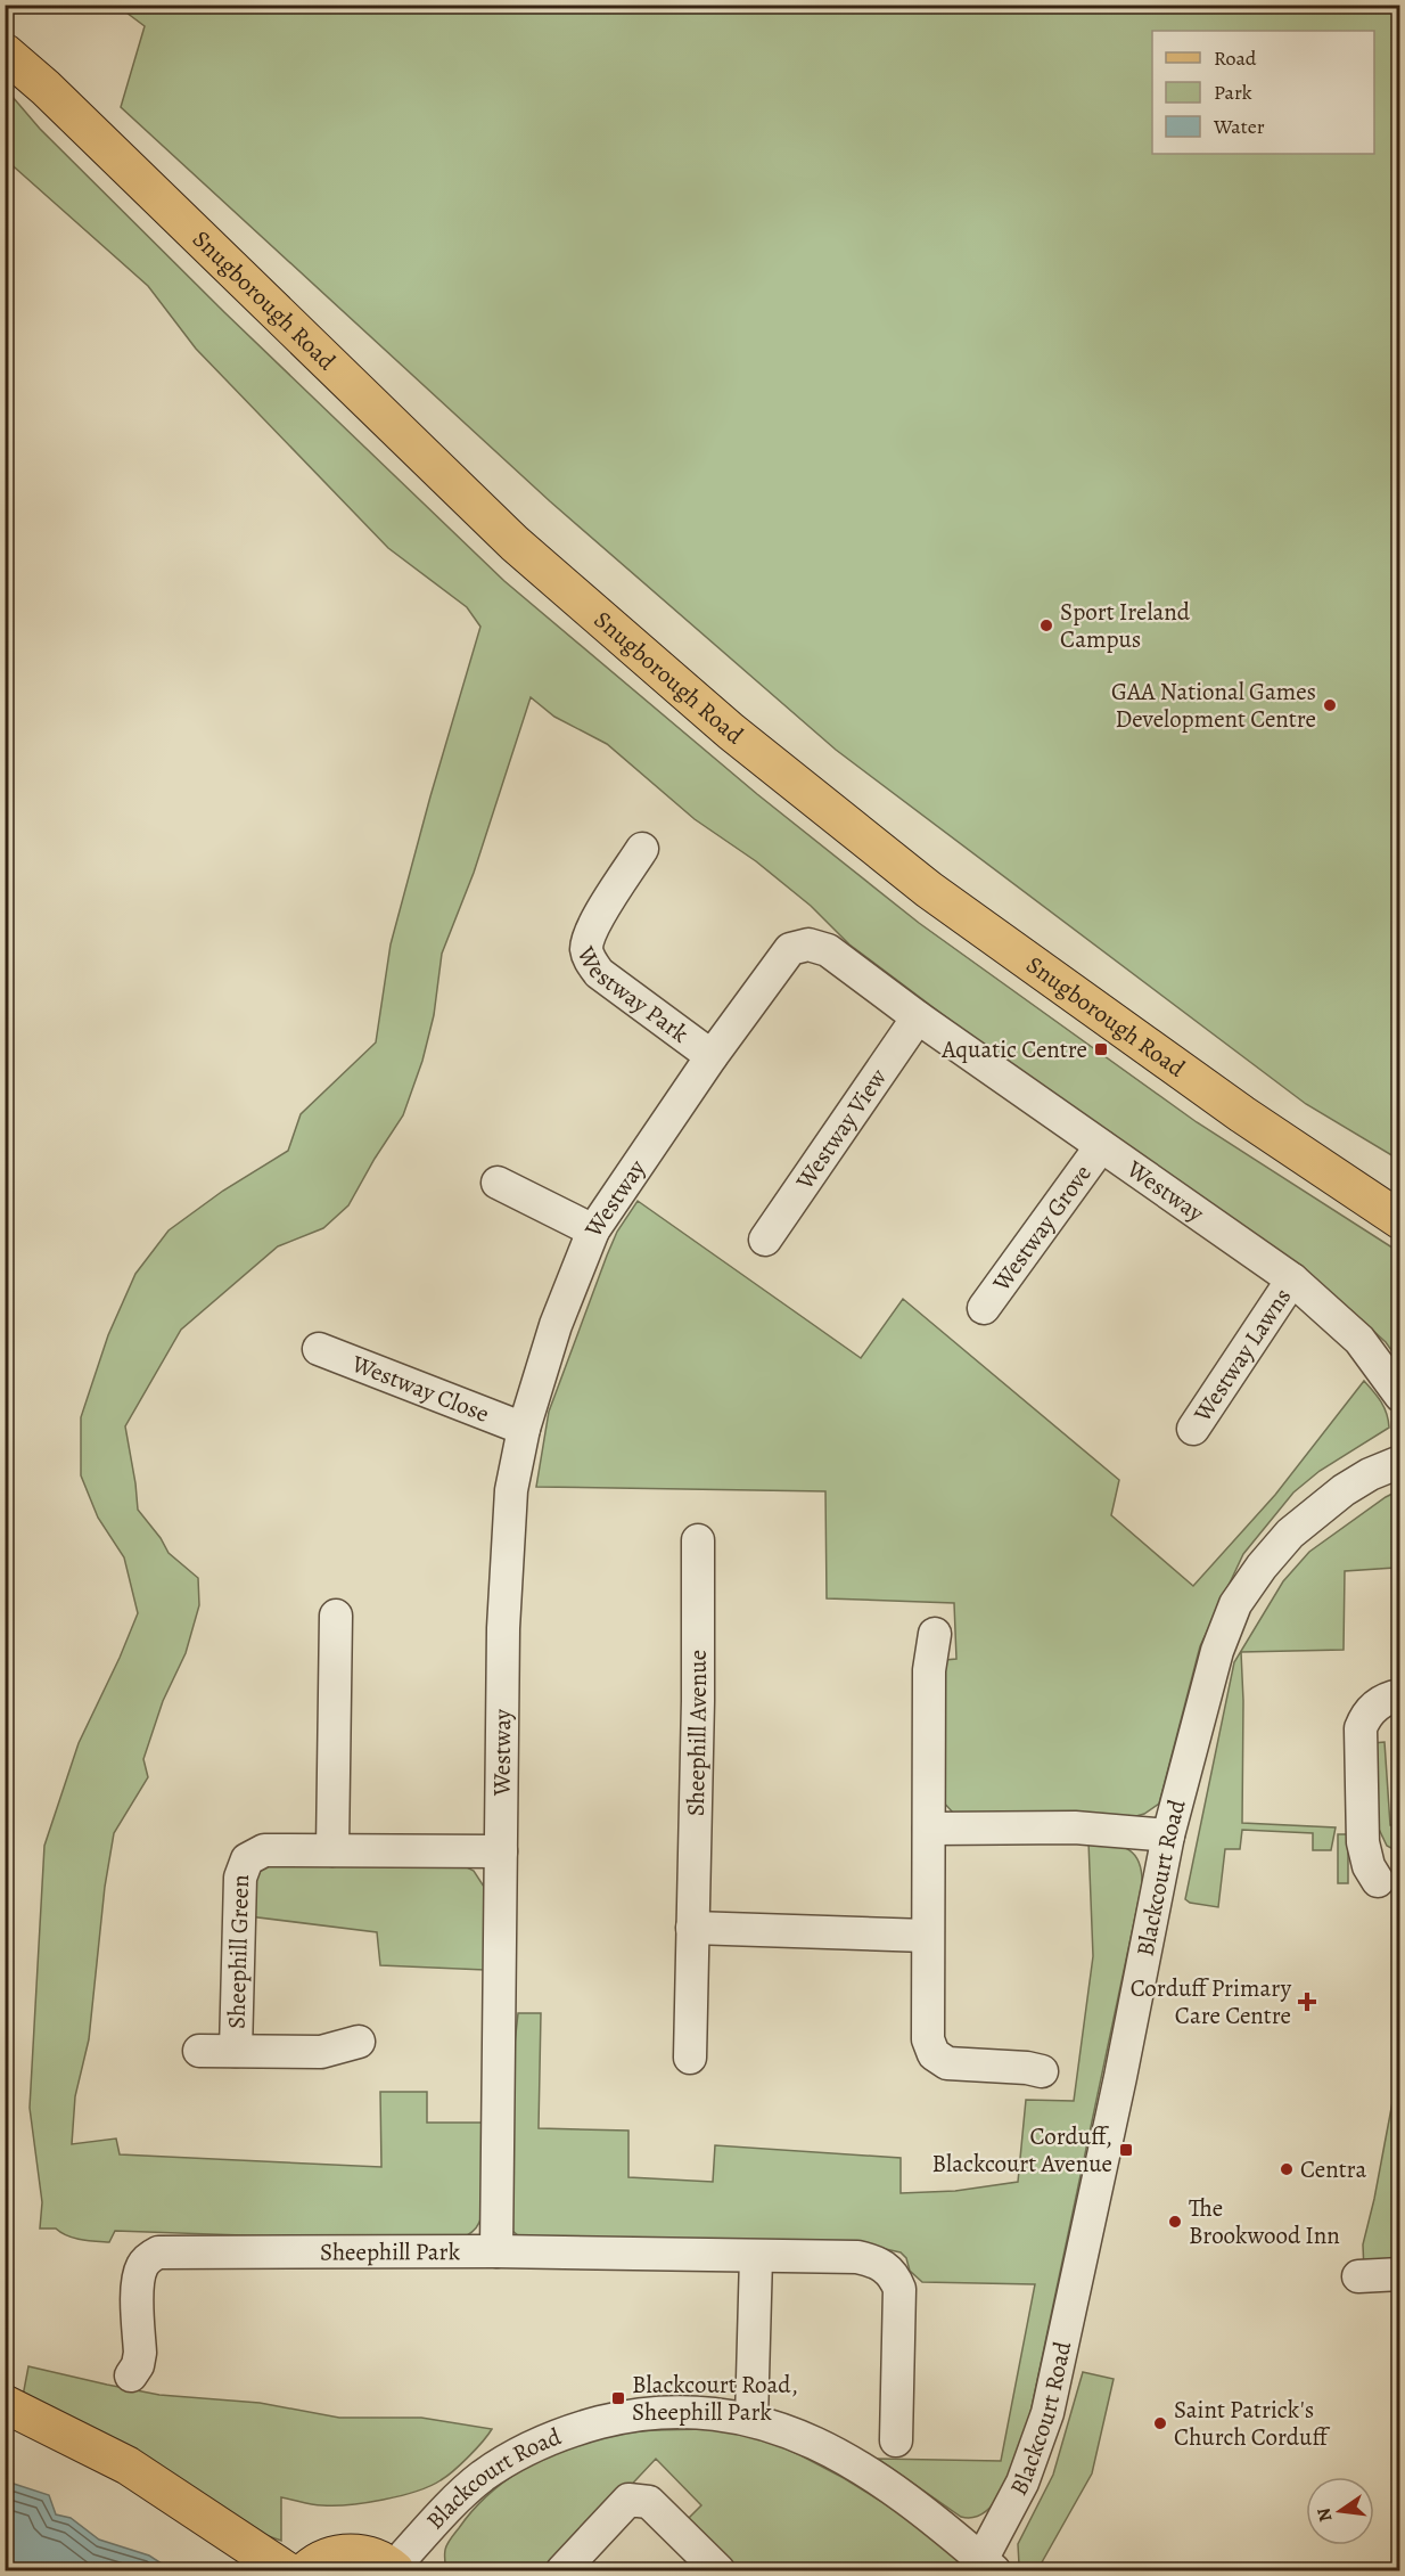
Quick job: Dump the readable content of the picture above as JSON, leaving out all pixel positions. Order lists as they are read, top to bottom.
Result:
{
  "streets": {
    "main road": ["Snugborough Road"],
    "street": [
      "Westway Park",
      "Westway View",
      "Westway",
      "Westway Grove",
      "Westway Lawns",
      "Westway Close",
      "Sheephill Avenue",
      "Blackcourt Road",
      "Sheephill Green",
      "Sheephill Park"
    ]
  },
  "crossings": [
    ["Westway Park", "Westway"],
    ["Westway View", "Westway"],
    ["Westway", "Westway Grove"],
    ["Westway", "Westway Lawns"],
    ["Westway", "Westway Close"],
    ["Westway", "Sheephill Green"],
    ["Westway", "Sheephill Park"]
  ],
  "places": {
    "other": [
      "Sport Ireland Campus",
      "GAA National Games Development Centre",
      "Centra",
      "The Brookwood Inn",
      "Saint Patrick's Church Corduff"
    ],
    "transit": ["Aquatic Centre", "Corduff, Blackcourt Avenue", "Blackcourt Road, Sheephill Park"],
    "health": ["Corduff Primary Care Centre"]
  },
  "legend": ["Road", "Park", "Water"],
  "north": "left"
}
